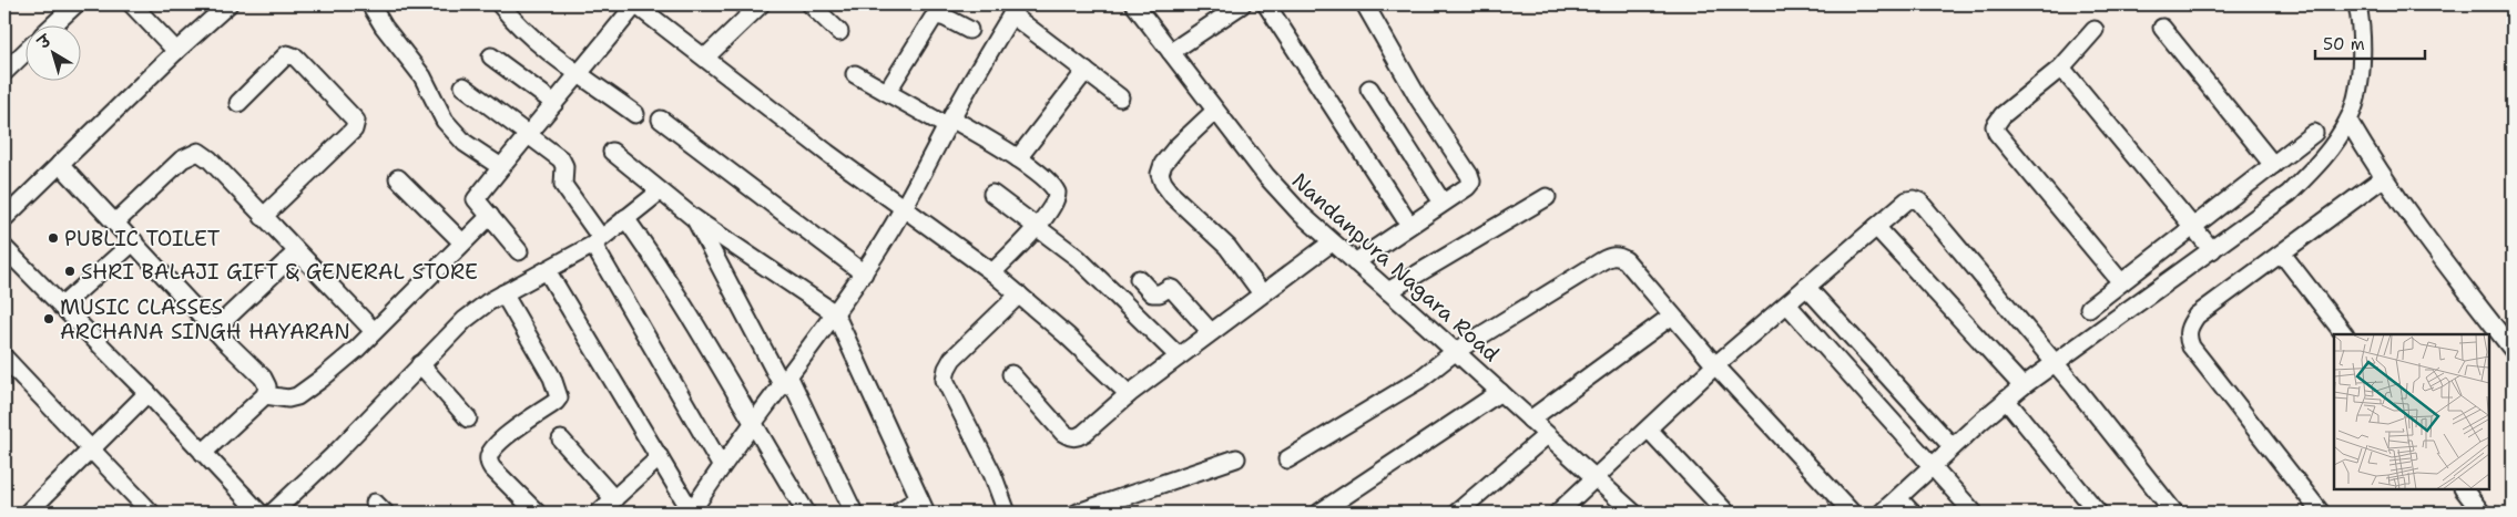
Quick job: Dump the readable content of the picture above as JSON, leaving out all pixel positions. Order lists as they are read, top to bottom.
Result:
{
  "streets": {
    "street": ["Nandanpura Nagara Road"]
  },
  "places": ["PUBLIC TOILET", "SHRI BALAJI GIFT & GENERAL STORE", "MUSIC CLASSES ARCHANA SINGH HAYARAN"],
  "scale_bar": "50 m",
  "north": "top left"
}
